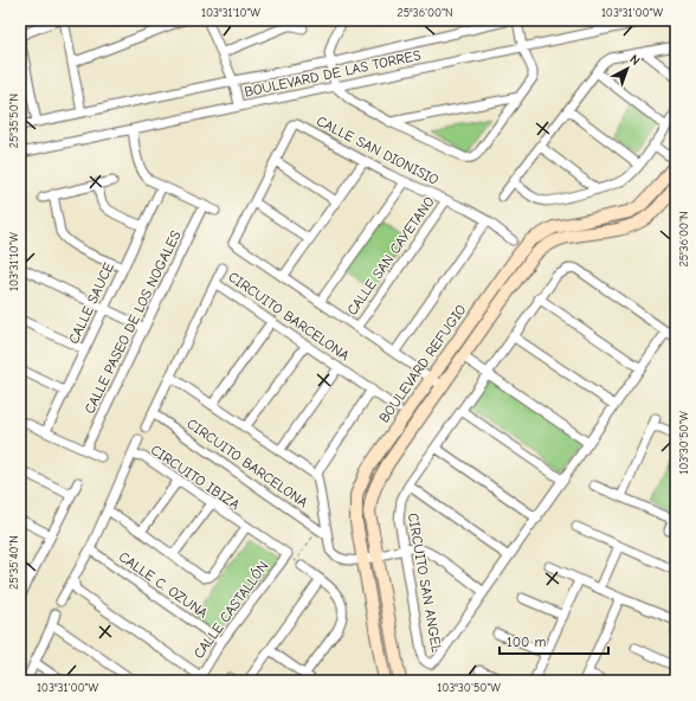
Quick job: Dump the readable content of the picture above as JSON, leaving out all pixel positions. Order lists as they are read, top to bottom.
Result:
{
  "streets": {
    "street": [
      "BOULEVARD DE LAS TORRES",
      "CALLE SAN DIONISIO",
      "CALLE SAN CAYETANO",
      "CALLE SAUCE",
      "CIRCUITO BARCELONA",
      "CALLE PASEO DE LOS NOGALES",
      "BOULEVARD REFUGIO",
      "CIRCUITO IBIZA",
      "CIRCUITO SAN ANGEL",
      "CALLE C. OZUNA",
      "CALLE CASTALLÓN"
    ]
  },
  "crossings": [
    ["CALLE SAN DIONISIO", "CALLE SAN CAYETANO"],
    ["CALLE SAN DIONISIO", "BOULEVARD REFUGIO"],
    ["CIRCUITO IBIZA", "CALLE C. OZUNA"],
    ["CIRCUITO IBIZA", "CALLE CASTALLÓN"],
    ["CALLE C. OZUNA", "CALLE CASTALLÓN"]
  ],
  "scale_bar": "100 m",
  "north": "top right",
  "coordinates": [
    "103°31'10\"W",
    "25°36'00\"N",
    "103°31'00\"W",
    "25°35'50\"N",
    "103°30'50\"W",
    "25°35'40\"N"
  ]
}
